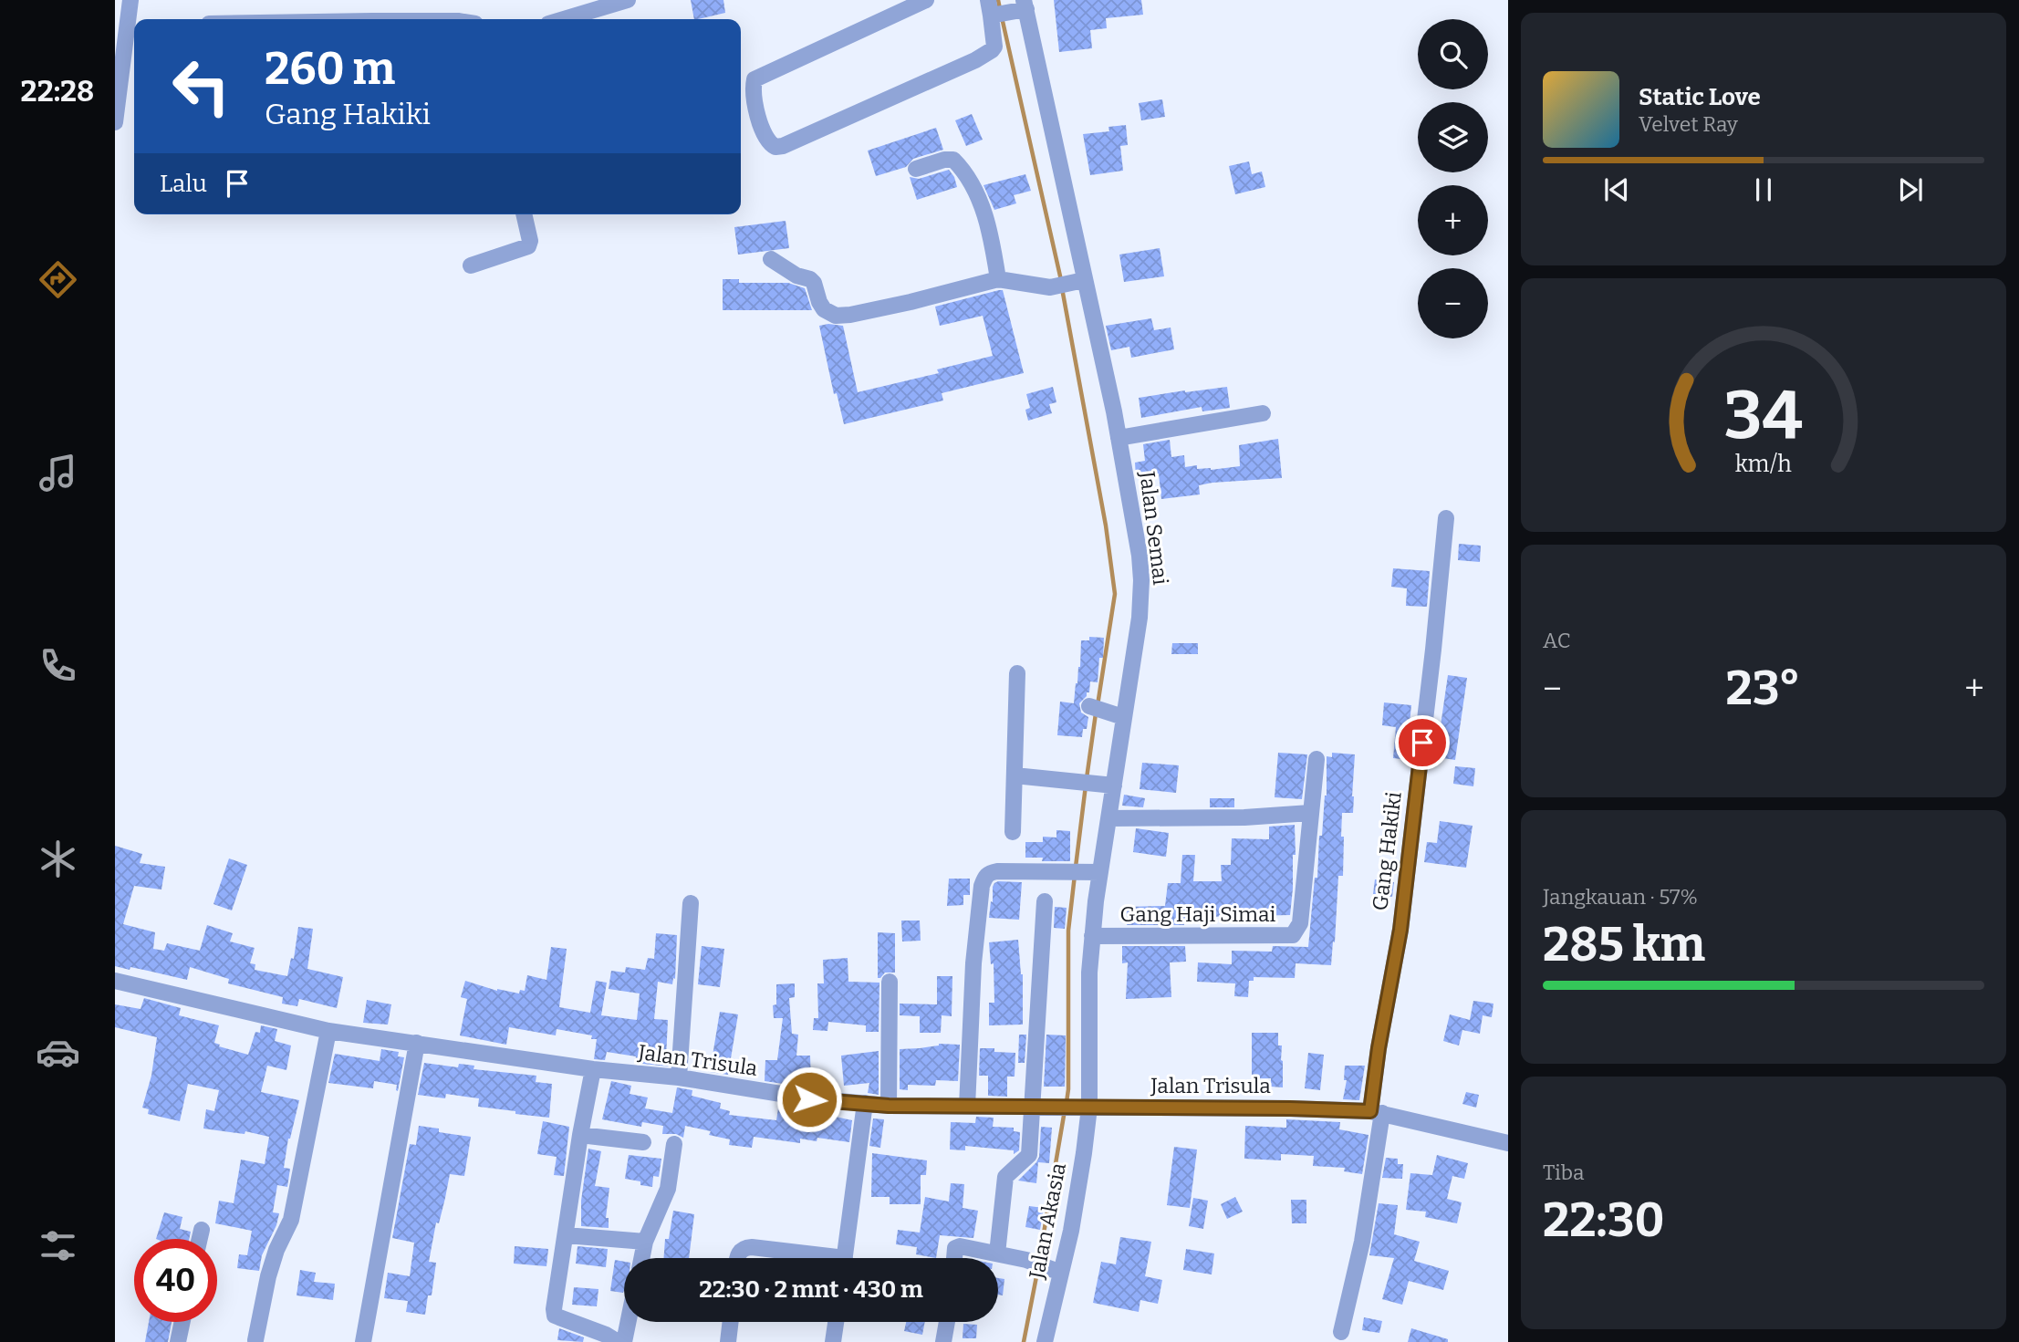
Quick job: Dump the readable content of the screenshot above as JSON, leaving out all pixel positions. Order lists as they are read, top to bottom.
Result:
{
  "streets": {
    "street": [
      "Jalan Semai",
      "Gang Hakiki",
      "Gang Haji Simai",
      "Jalan Trisula",
      "Jalan Akasia"
    ]
  },
  "crossings": [
    ["Jalan Semai", "Gang Haji Simai"],
    ["Jalan Semai", "Jalan Trisula"],
    ["Jalan Semai", "Jalan Akasia"],
    ["Gang Hakiki", "Jalan Trisula"],
    ["Jalan Trisula", "Jalan Akasia"]
  ],
  "page": {
    "tabs": "22:28",
    "map_buttons": ["+", "−"],
    "turn": ["260 m", "Gang Hakiki"],
    "song": ["Static Love", "Velvet Ray"],
    "then": "Lalu",
    "tile": [
      "AC",
      ["Jangkauan · 57%", "285 km"],
      ["Tiba", "22:30"]
    ],
    "heat": ["−", "23°", "+"],
    "limit": "40",
    "trip": "22:30 · 2 mnt · 430 m",
    "gauge": ["34", "km/h"]
  }
}
